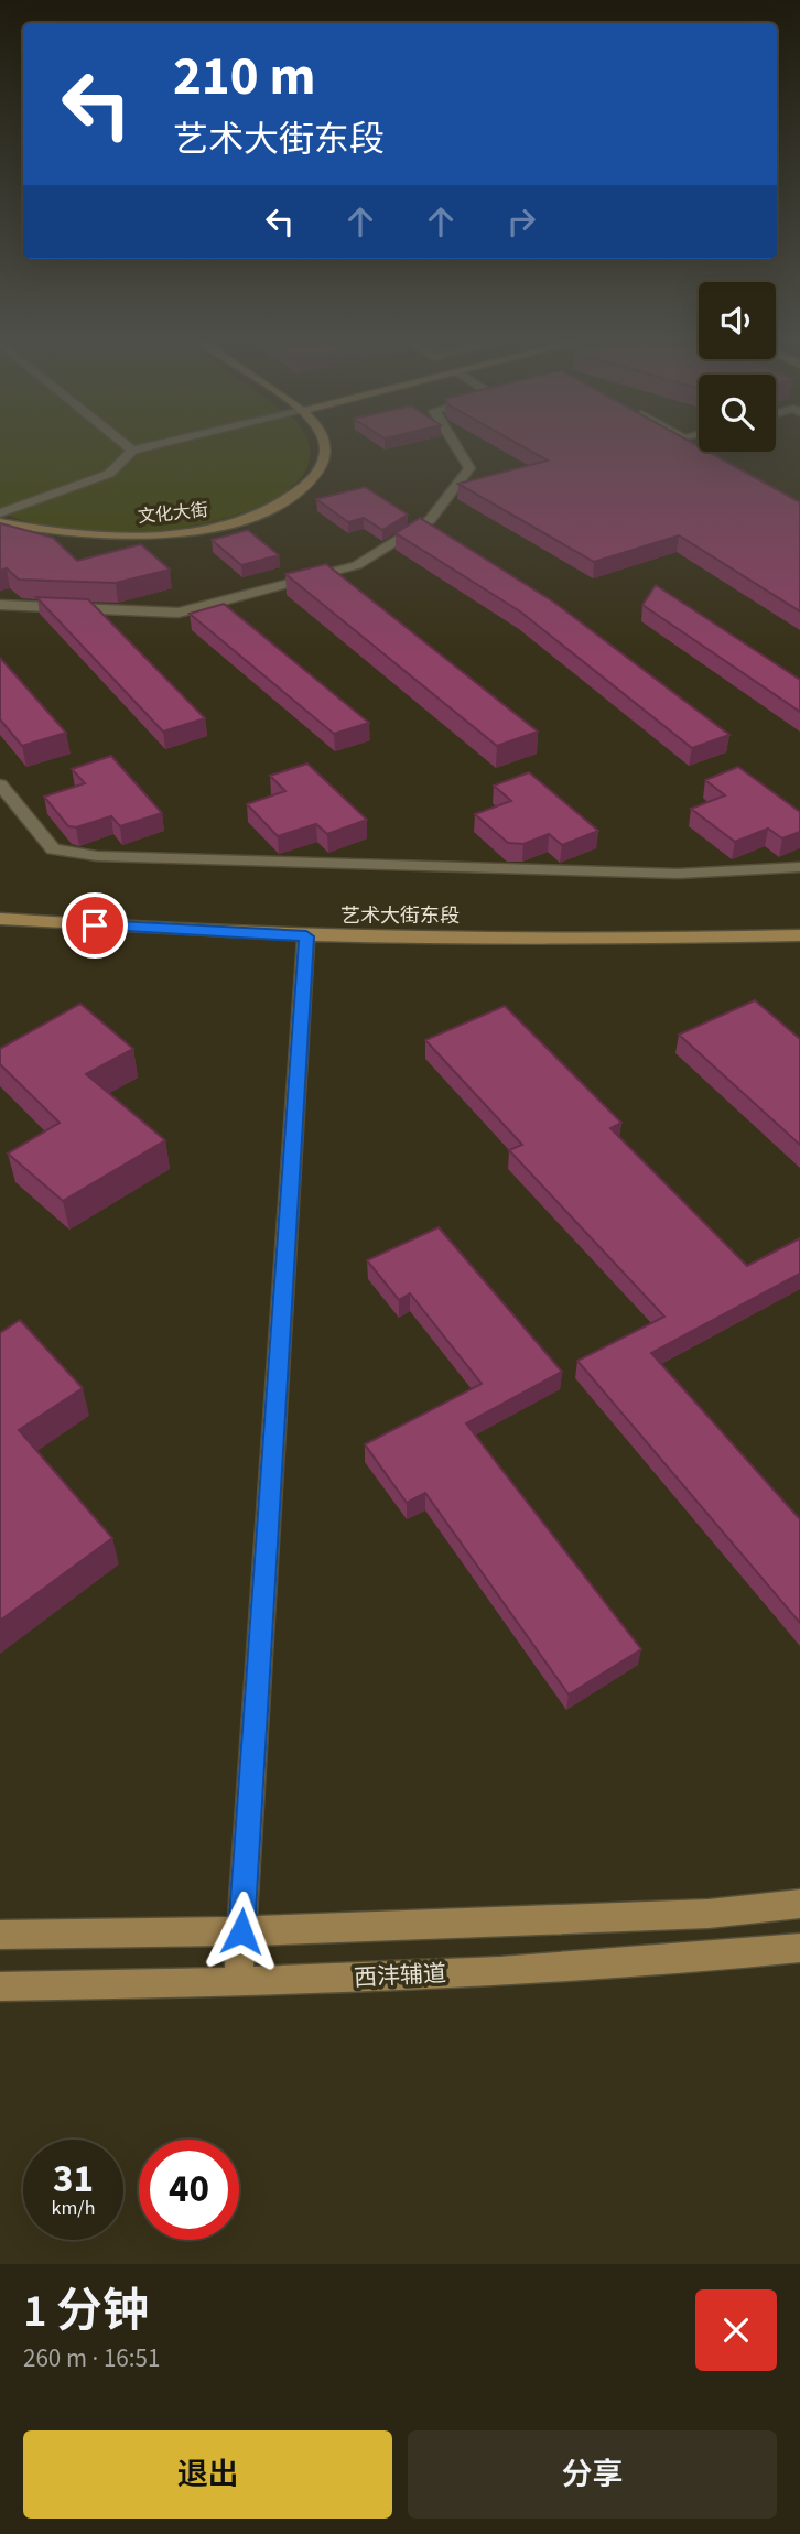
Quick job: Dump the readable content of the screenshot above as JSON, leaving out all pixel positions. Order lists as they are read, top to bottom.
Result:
{
  "streets": {
    "street": ["文化大街", "艺术大街东段", "西沣辅道"]
  },
  "page": {
    "turn": ["210 m", "艺术大街东段"],
    "speed": "31 km/h",
    "limit": "40",
    "heading": ["1 分钟", "260 m · 16:51"],
    "buttons": ["退出", "分享"]
  }
}
